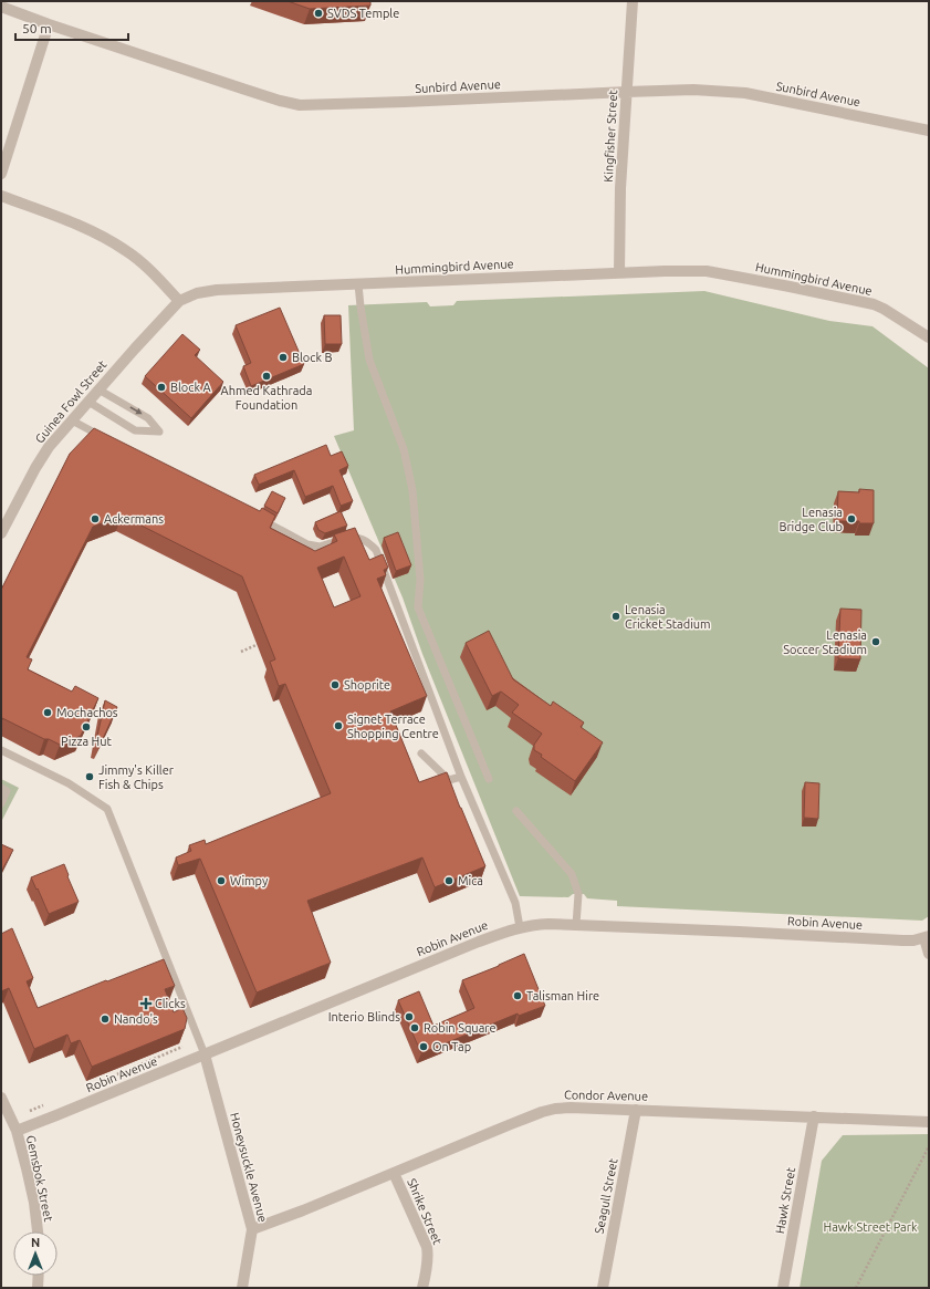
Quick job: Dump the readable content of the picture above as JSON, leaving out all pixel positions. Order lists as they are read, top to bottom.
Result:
{
  "streets": {
    "street": [
      "Sunbird Avenue",
      "Kingfisher Street",
      "Hummingbird Avenue",
      "Guinea Fowl Street",
      "Robin Avenue",
      "Condor Avenue",
      "Honeysuckle Avenue",
      "Gemsbok Street",
      "Seagull Street",
      "Hawk Street",
      "Shrike Street"
    ]
  },
  "crossings": [
    ["Sunbird Avenue", "Kingfisher Street"],
    ["Kingfisher Street", "Hummingbird Avenue"],
    ["Hummingbird Avenue", "Guinea Fowl Street"],
    ["Robin Avenue", "Honeysuckle Avenue"],
    ["Robin Avenue", "Gemsbok Street"],
    ["Condor Avenue", "Honeysuckle Avenue"],
    ["Condor Avenue", "Seagull Street"],
    ["Condor Avenue", "Hawk Street"],
    ["Condor Avenue", "Shrike Street"]
  ],
  "parks": ["Hawk Street Park"],
  "places": {
    "other": [
      "SVDS Temple",
      "Block B",
      "Ahmed Kathrada Foundation",
      "Block A",
      "Ackermans",
      "Lenasia Bridge Club",
      "Lenasia Cricket Stadium",
      "Lenasia Soccer Stadium",
      "Shoprite",
      "Mochachos",
      "Signet Terrace Shopping Centre",
      "Pizza Hut",
      "Jimmy's Killer Fish & Chips",
      "Wimpy",
      "Mica",
      "Talisman Hire",
      "Interio Blinds",
      "Nando's",
      "Robin Square",
      "On Tap"
    ],
    "health": ["Clicks"]
  },
  "scale_bar": "50 m",
  "north": "top"
}
